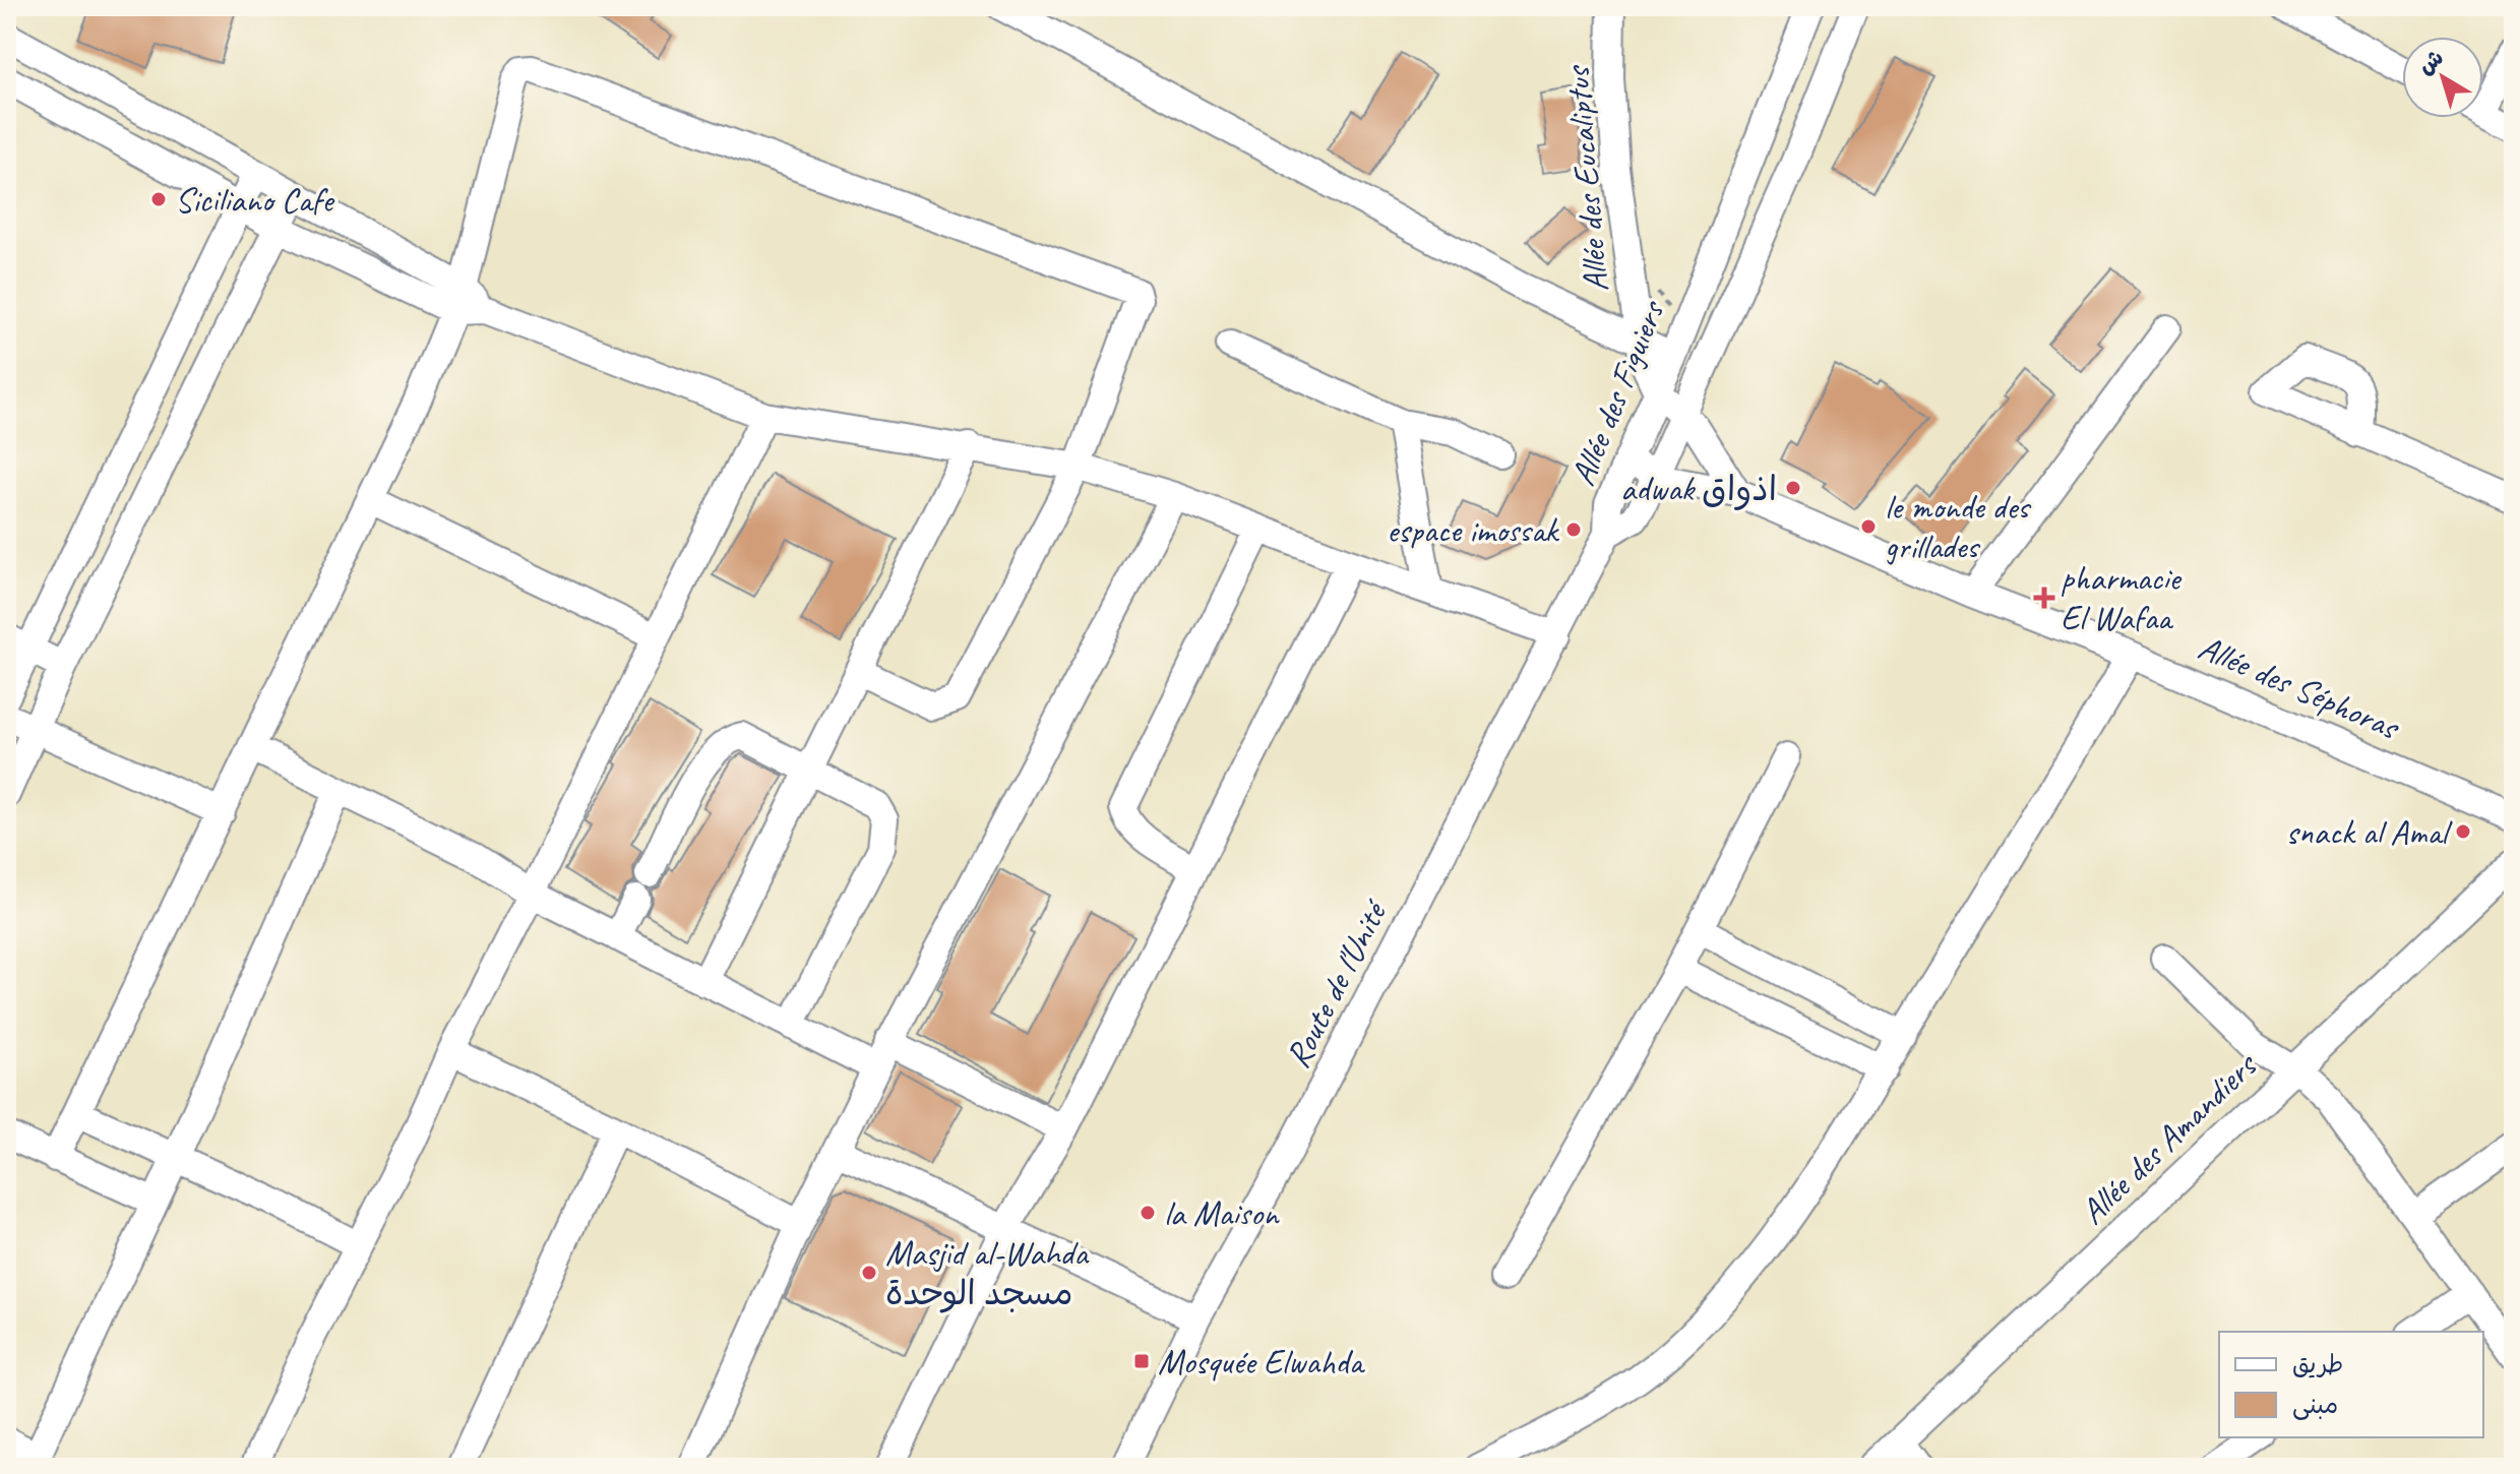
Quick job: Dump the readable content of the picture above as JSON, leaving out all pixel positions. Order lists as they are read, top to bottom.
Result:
{
  "streets": {
    "street": [
      "Allée des Eucaliptus",
      "Allée des Figuiers",
      "Allée des Séphoras",
      "Route de l'Unité",
      "Allée des Amandiers"
    ]
  },
  "crossings": [
    ["Allée des Eucaliptus", "Allée des Figuiers"],
    ["Allée des Figuiers", "Allée des Séphoras"],
    ["Allée des Figuiers", "Route de l'Unité"]
  ],
  "places": {
    "other": [
      "Siciliano Cafe",
      "adwak اذواق",
      "le monde des grillades",
      "espace imossak",
      "snack al Amal",
      "la Maison",
      "Masjid al-Wahda مسجد الوحدة"
    ],
    "health": ["pharmacie El Wafaa"],
    "transit": ["Mosquée Elwahda"]
  },
  "legend": ["طريق", "مبنى"],
  "north": "top left"
}
